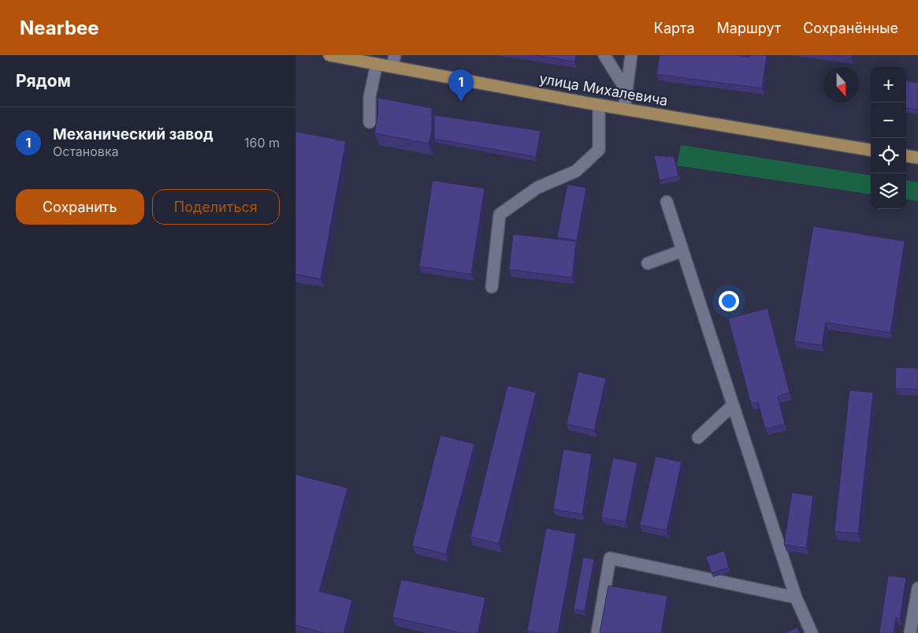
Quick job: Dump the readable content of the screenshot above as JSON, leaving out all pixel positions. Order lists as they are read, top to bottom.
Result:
{
  "streets": {
    "main road": ["улица Михалевича"]
  },
  "north": "bottom",
  "page": {
    "header": "Nearbee",
    "nav": ["Карта", "Маршрут", "Сохранённые"],
    "heading": "Рядом",
    "map_buttons": ["+", "−"],
    "pins": "1",
    "list": [
      {
        "mark": "1",
        "name": "Механический завод",
        "note": "Остановка",
        "value": "160 m"
      }
    ],
    "buttons": ["Сохранить", "Поделиться"]
  }
}
